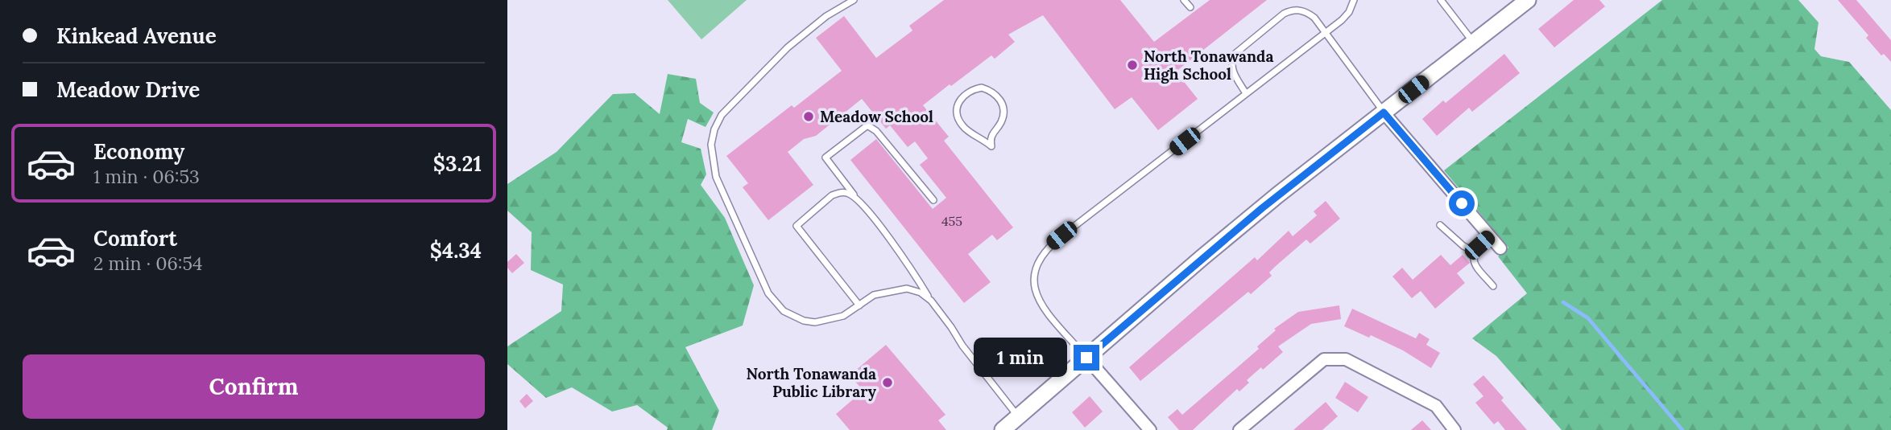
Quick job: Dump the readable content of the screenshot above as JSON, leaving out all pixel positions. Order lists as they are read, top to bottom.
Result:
{
  "places": ["North Tonawanda High School", "Meadow School", "North Tonawanda Public Library"],
  "house_numbers": ["455"],
  "page": {
    "banner": ["Kinkead Avenue", "Meadow Drive"],
    "list": [
      {
        "name": "Economy",
        "note": "1 min · 06:53",
        "value": "$3.21"
      },
      {
        "name": "Comfort",
        "note": "2 min · 06:54",
        "value": "$4.34"
      }
    ],
    "bubble": "1 min",
    "buttons": "Confirm"
  }
}
